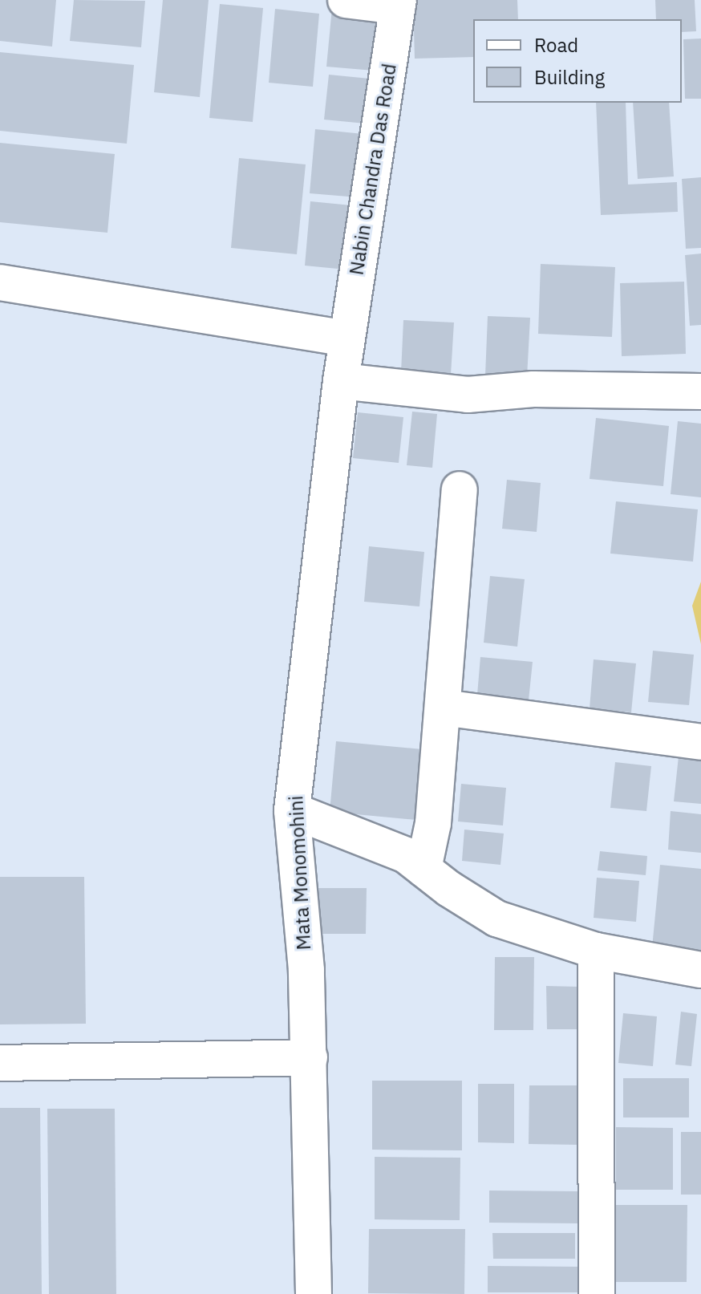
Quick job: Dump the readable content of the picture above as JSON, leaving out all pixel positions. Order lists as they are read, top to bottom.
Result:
{
  "streets": {
    "street": ["Nabin Chandra Das Road", "Mata Monomohini"]
  },
  "crossings": [
    ["Nabin Chandra Das Road", "Mata Monomohini"]
  ],
  "legend": ["Road", "Building"]
}
